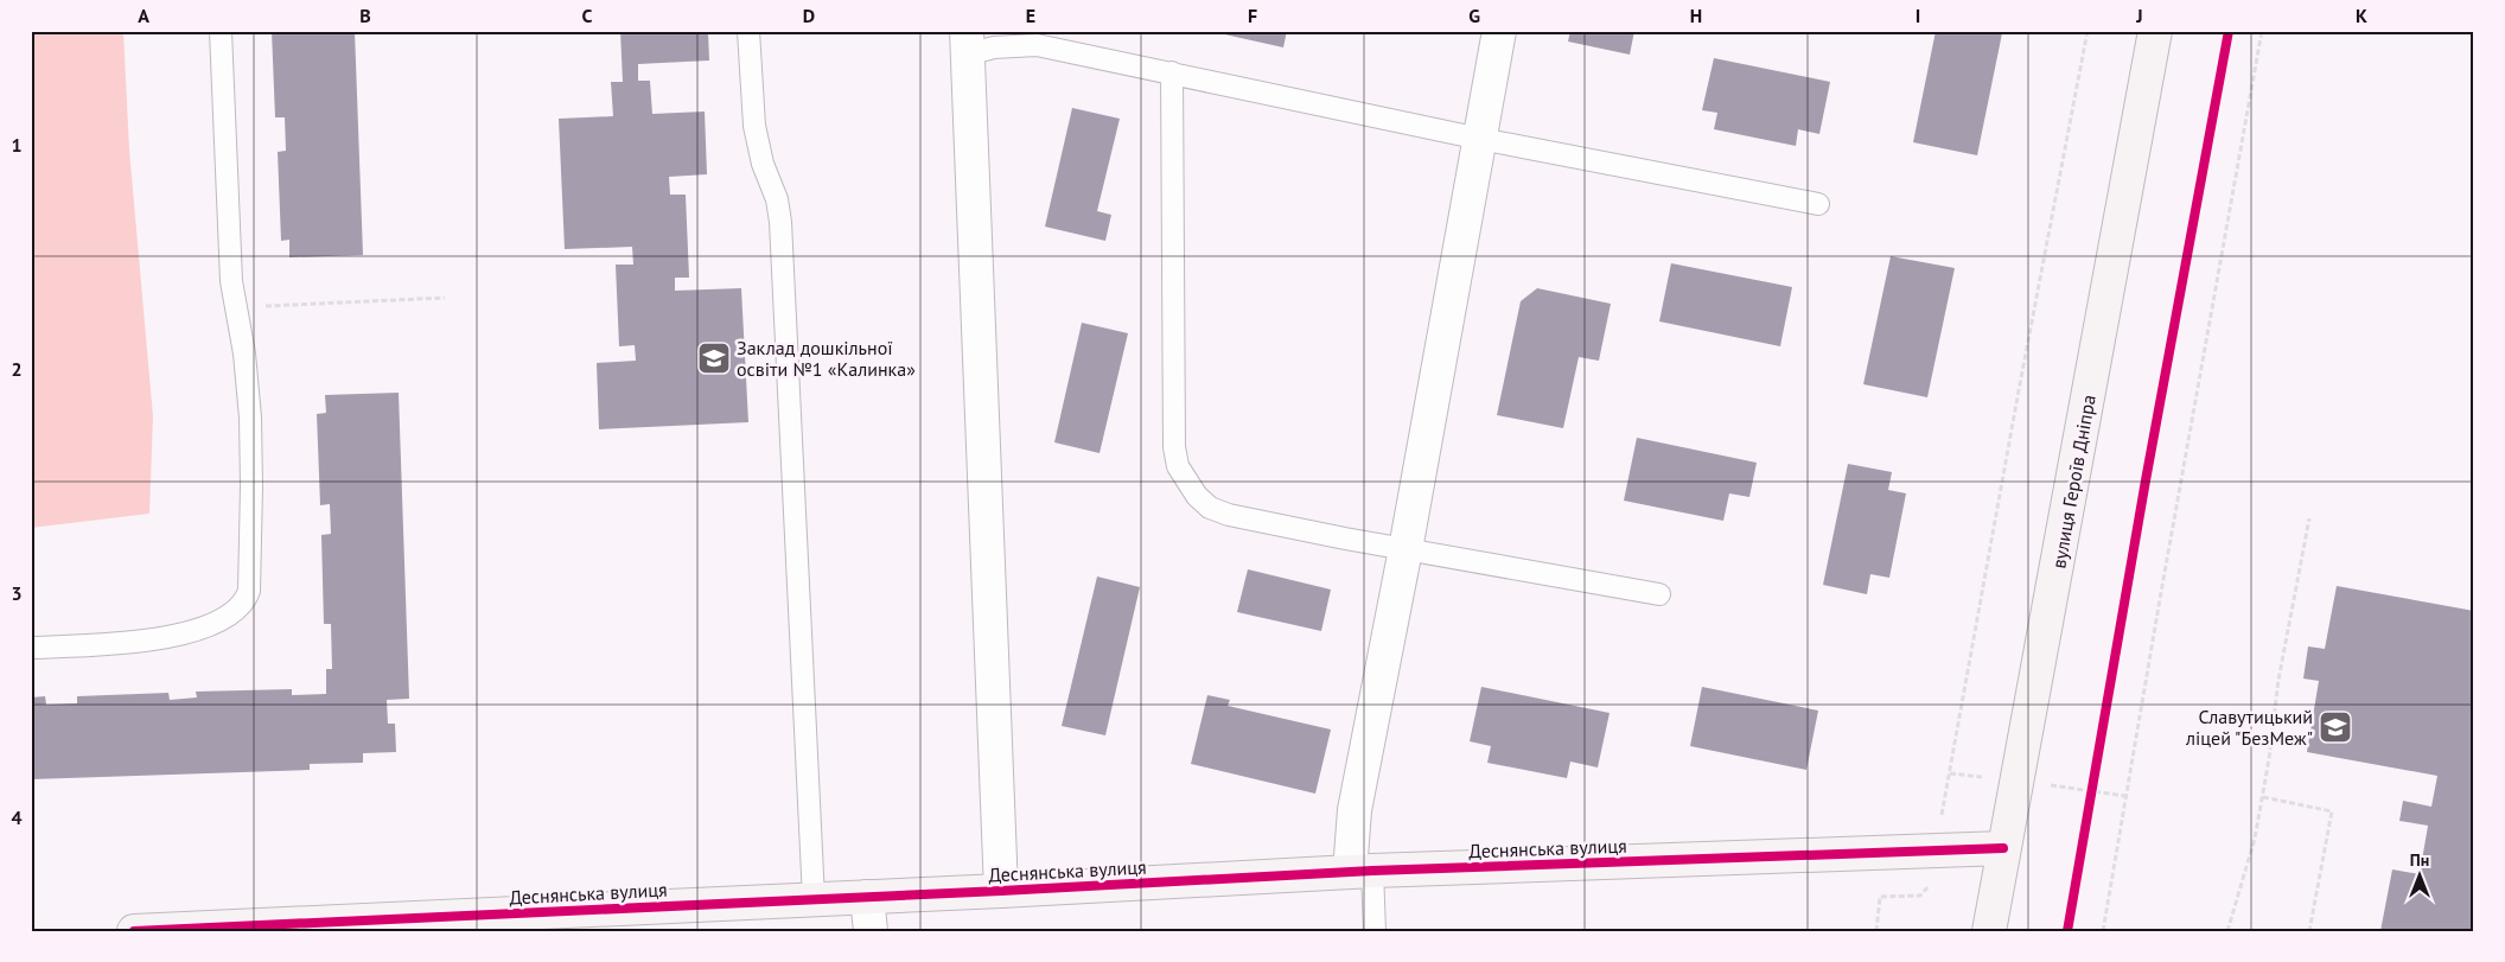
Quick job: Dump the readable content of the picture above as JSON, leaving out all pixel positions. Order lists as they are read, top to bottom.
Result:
{
  "streets": {
    "street": ["вулиця Героїв Дніпра", "Деснянська вулиця"]
  },
  "crossings": [
    ["вулиця Героїв Дніпра", "Деснянська вулиця"]
  ],
  "places": {
    "school or university": ["Заклад дошкільної освіти №1 «Калинка»", "Славутицький ліцей \"БезМеж\""]
  },
  "north": "top",
  "grid": {
    "columns": [
      "A",
      "B",
      "C",
      "D",
      "E",
      "F",
      "G",
      "H",
      "I",
      "J",
      "K"
    ],
    "rows": [
      "1",
      "2",
      "3",
      "4"
    ]
  }
}
